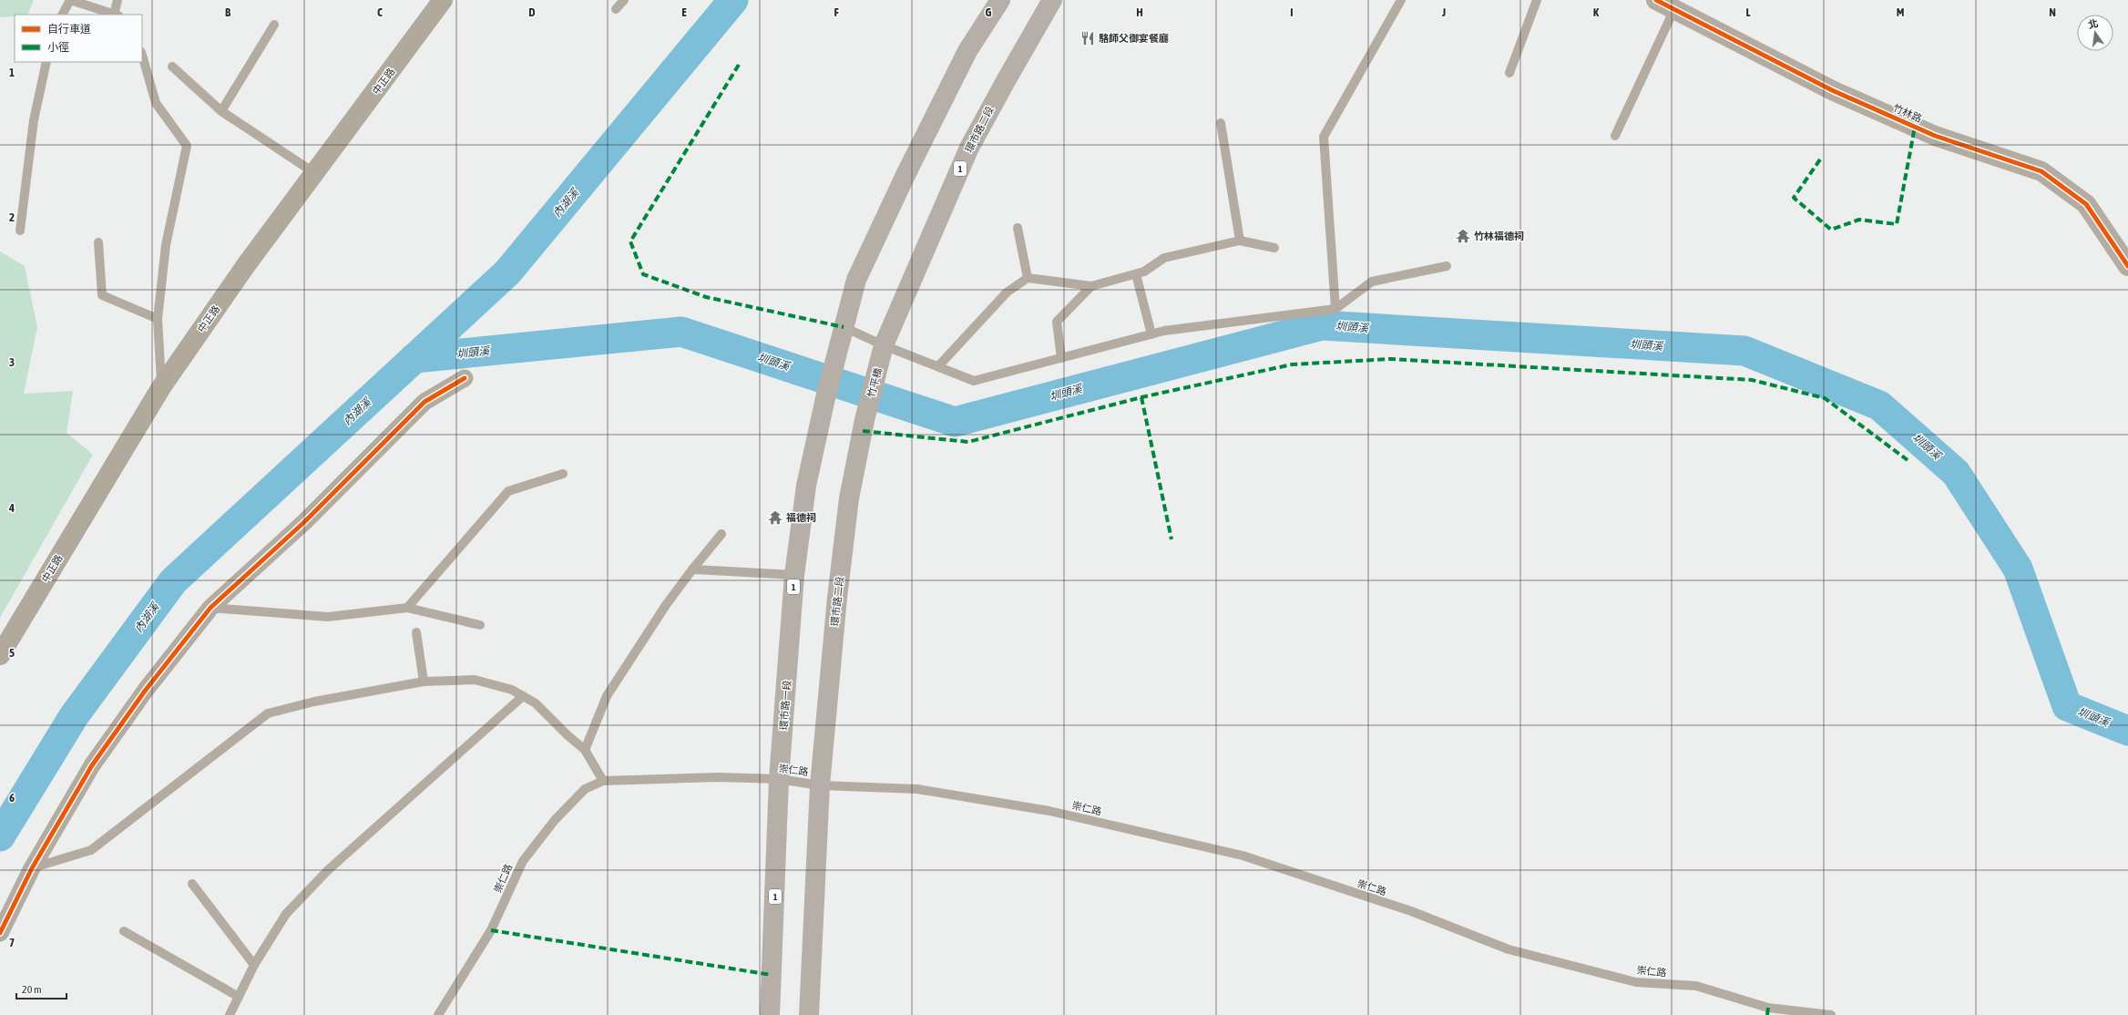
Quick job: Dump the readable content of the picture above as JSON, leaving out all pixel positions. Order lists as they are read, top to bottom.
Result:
{
  "streets": {
    "main road": [
      "中正路",
      "環市路二段",
      "1",
      "竹平橋",
      "環市路一段"
    ],
    "street": ["竹林路"],
    "lane": ["崇仁路"]
  },
  "crossings": [
    ["環市路二段", "1"],
    ["環市路二段", "竹平橋"],
    ["環市路二段", "崇仁路"],
    ["1", "環市路一段"],
    ["1", "崇仁路"],
    ["環市路一段", "崇仁路"]
  ],
  "water": ["內湖溪", "圳頭溪"],
  "places": {
    "restaurant": ["駱師父御宴餐廳"],
    "temple": ["竹林福德祠", "福德祠"]
  },
  "legend": ["自行車道", "小徑"],
  "scale_bar": "20 m",
  "north": "top",
  "grid": {
    "columns": [
      "B",
      "C",
      "D",
      "E",
      "F",
      "G",
      "H",
      "I",
      "J",
      "K",
      "L",
      "M",
      "N"
    ],
    "rows": [
      "1",
      "2",
      "3",
      "4",
      "5",
      "6",
      "7"
    ]
  }
}
